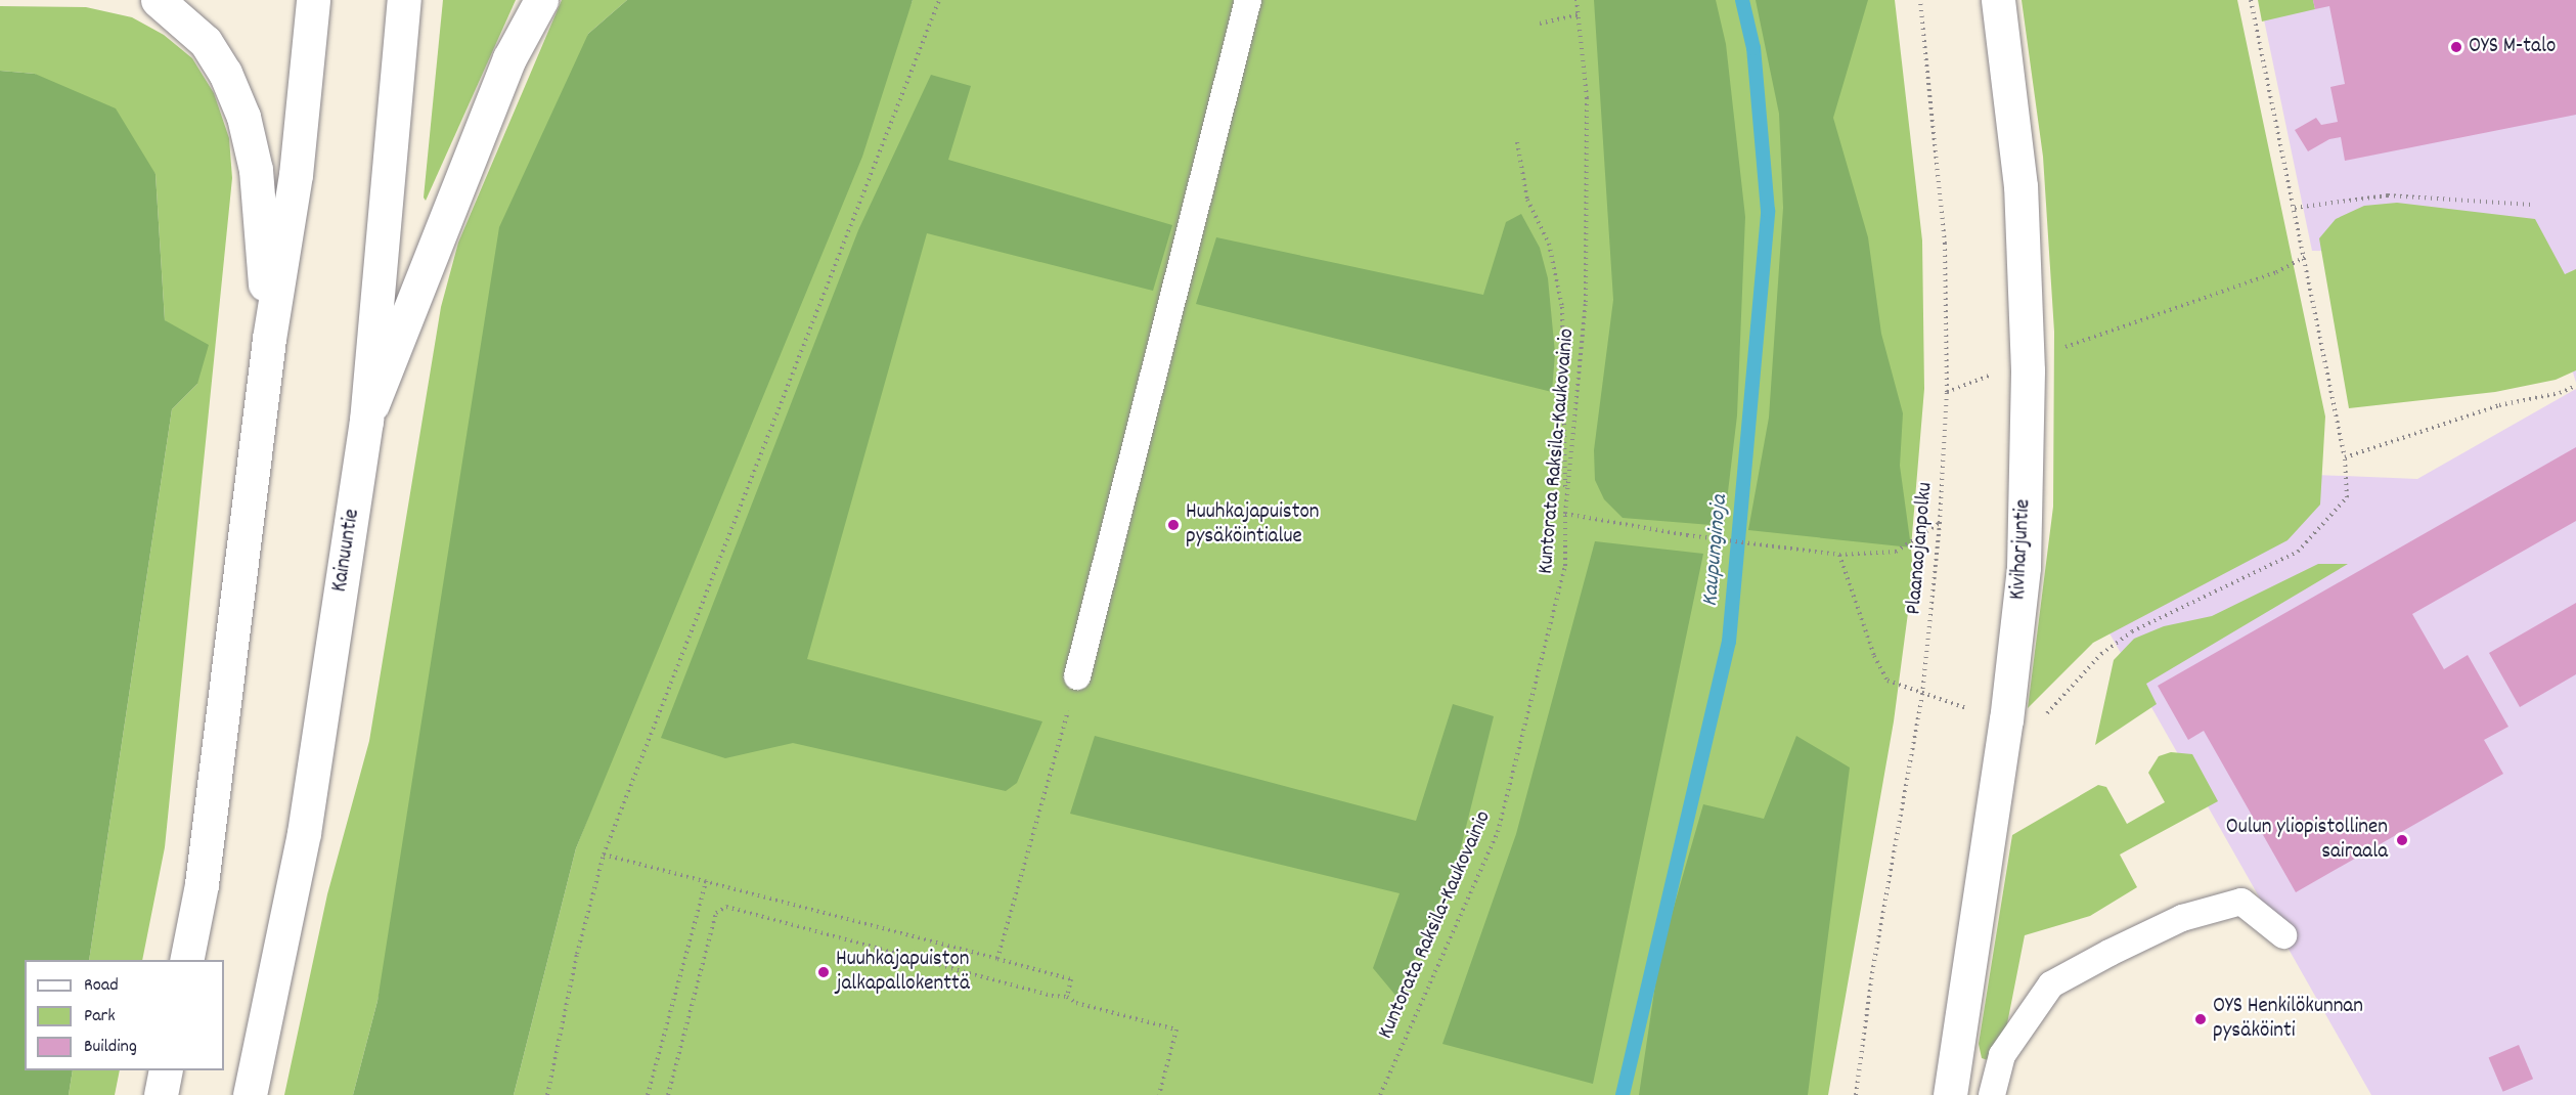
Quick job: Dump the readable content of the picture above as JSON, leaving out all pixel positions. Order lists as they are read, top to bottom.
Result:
{
  "streets": {
    "main road": ["Kiviharjuntie", "Kainuuntie"],
    "path": ["Kuntorata Raksila-Kaukovainio", "Plaanaojanpolku"]
  },
  "water": ["Kaupunginoja"],
  "places": [
    "OYS M-talo",
    "Huuhkajapuiston pysäköintialue",
    "Oulun yliopistollinen sairaala",
    "Huuhkajapuiston jalkapallokenttä",
    "OYS Henkilökunnan pysäköinti"
  ],
  "legend": ["Road", "Park", "Building"]
}
